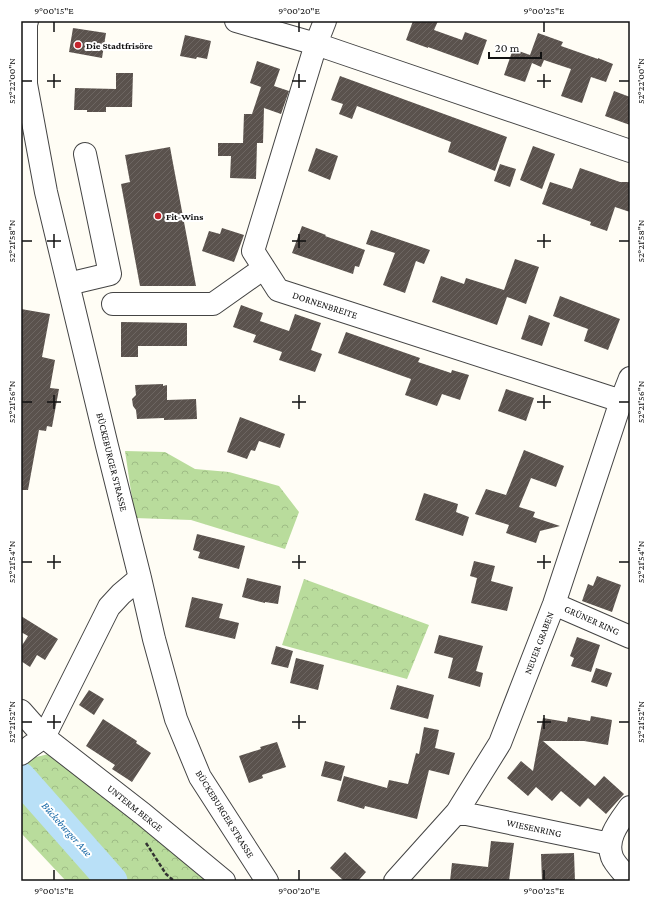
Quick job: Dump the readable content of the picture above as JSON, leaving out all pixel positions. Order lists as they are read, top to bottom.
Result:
{
  "streets": {
    "street": [
      "DORNENBREITE",
      "BÜCKEBURGER STRASSE",
      "GRÜNER RING",
      "NEUER GRABEN",
      "UNTERM BERGE",
      "WIESENRING"
    ]
  },
  "crossings": [
    ["DORNENBREITE", "NEUER GRABEN"],
    ["GRÜNER RING", "NEUER GRABEN"],
    ["NEUER GRABEN", "WIESENRING"]
  ],
  "water": ["Bückeburger Aue"],
  "places": ["Die Stadtfrisöre", "Fit-Wins"],
  "scale_bar": "20 m",
  "coordinates": [
    "9°00'15\"E",
    "9°00'20\"E",
    "9°00'25\"E",
    "52°22'00\"N",
    "52°21'58\"N",
    "52°21'56\"N",
    "52°21'54\"N",
    "52°21'52\"N"
  ]
}
